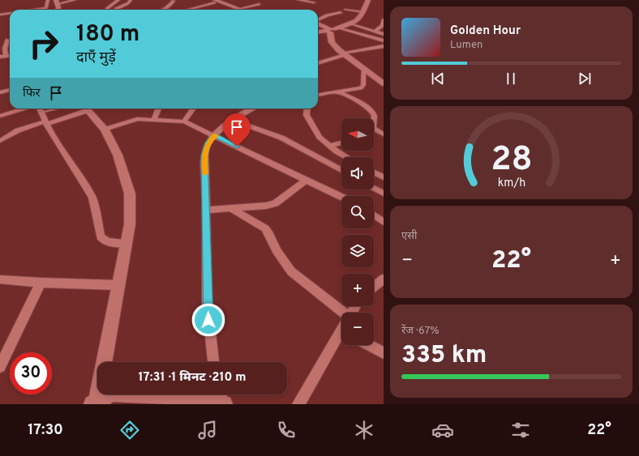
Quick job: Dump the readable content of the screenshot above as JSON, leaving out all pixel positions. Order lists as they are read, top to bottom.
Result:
{
  "north": "left",
  "page": {
    "turn": ["180 m", "दाएँ मुड़ें"],
    "song": ["Golden Hour", "Lumen"],
    "then": "फिर",
    "map_buttons": ["+", "−"],
    "tile": [
      "एसी",
      ["रेंज · 67%", "335 km"]
    ],
    "heat": ["−", "22°", "+"],
    "limit": "30",
    "trip": "17:31 · 1 मिनट · 210 m",
    "tabs": ["17:30", "22°"],
    "gauge": ["28", "km/h"]
  }
}
